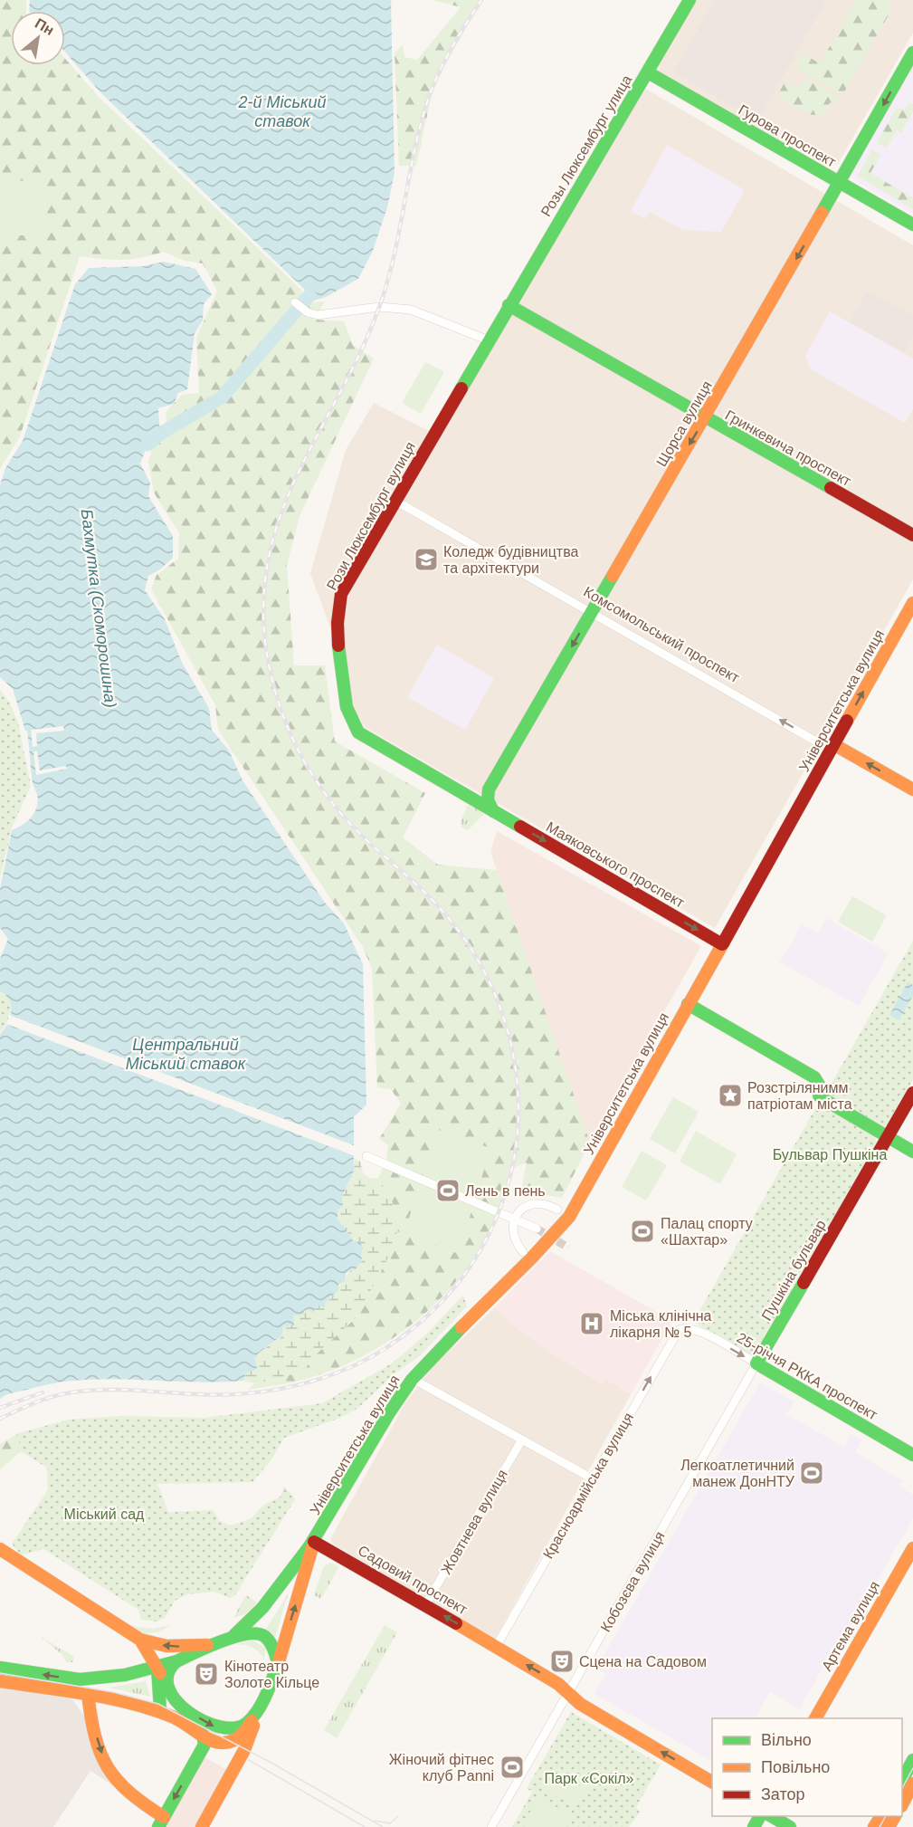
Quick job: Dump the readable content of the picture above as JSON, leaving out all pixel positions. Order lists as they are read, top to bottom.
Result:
{
  "streets": {
    "street": [
      "Гурова проспект",
      "Розы Люксембург улица",
      "Щорса вулиця",
      "Гринкевича проспект",
      "Рози Люксембург вулиця",
      "Комсомольський проспект",
      "Університетська вулиця",
      "Маяковського проспект",
      "Пушкіна бульвар",
      "25-річчя РККА проспект",
      "Красноармійська вулиця",
      "Жовтнева вулиця",
      "Садовий проспект",
      "Кобозєва вулиця",
      "Артема вулиця"
    ]
  },
  "crossings": [
    ["Гурова проспект", "Розы Люксембург улица"],
    ["Гурова проспект", "Щорса вулиця"],
    ["Розы Люксембург улица", "Гринкевича проспект"],
    ["Розы Люксембург улица", "Рози Люксембург вулиця"],
    ["Щорса вулиця", "Гринкевича проспект"],
    ["Щорса вулиця", "Комсомольський проспект"],
    ["Гринкевича проспект", "Рози Люксембург вулиця"],
    ["Рози Люксембург вулиця", "Комсомольський проспект"],
    ["Рози Люксембург вулиця", "Маяковського проспект"],
    ["Комсомольський проспект", "Університетська вулиця"],
    ["Університетська вулиця", "Маяковського проспект"],
    ["Університетська вулиця", "Садовий проспект"],
    ["Пушкіна бульвар", "25-річчя РККА проспект"],
    ["Пушкіна бульвар", "Кобозєва вулиця"],
    ["25-річчя РККА проспект", "Красноармійська вулиця"],
    ["25-річчя РККА проспект", "Кобозєва вулиця"],
    ["Красноармійська вулиця", "Садовий проспект"],
    ["Жовтнева вулиця", "Садовий проспект"],
    ["Садовий проспект", "Кобозєва вулиця"]
  ],
  "one_way": [
    "Щорса вулиця",
    "Комсомольський проспект",
    "Маяковського проспект",
    "Красноармійська вулиця",
    "Садовий проспект"
  ],
  "water": ["2-й Міський ставок", "Бахмутка (Скоморошина)", "Центральний Міський ставок"],
  "parks": ["Бульвар Пушкіна", "Міський сад", "Парк «Сокіл»"],
  "places": {
    "school or university": ["Коледж будівництва та архітектури"],
    "place": ["Розстрілянимм патріотам міста"],
    "sports": [
      "Лень в пень",
      "Палац спорту «Шахтар»",
      "Легкоатлетичний манеж ДонНТУ",
      "Жіночий фітнес клуб Panni"
    ],
    "hospital": ["Міська клінічна лікарня № 5"],
    "theatre": ["Сцена на Садовом", "Кінотеатр Золоте Кільце"]
  },
  "legend": ["Вільно", "Повільно", "Затор"],
  "north": "top right"
}
